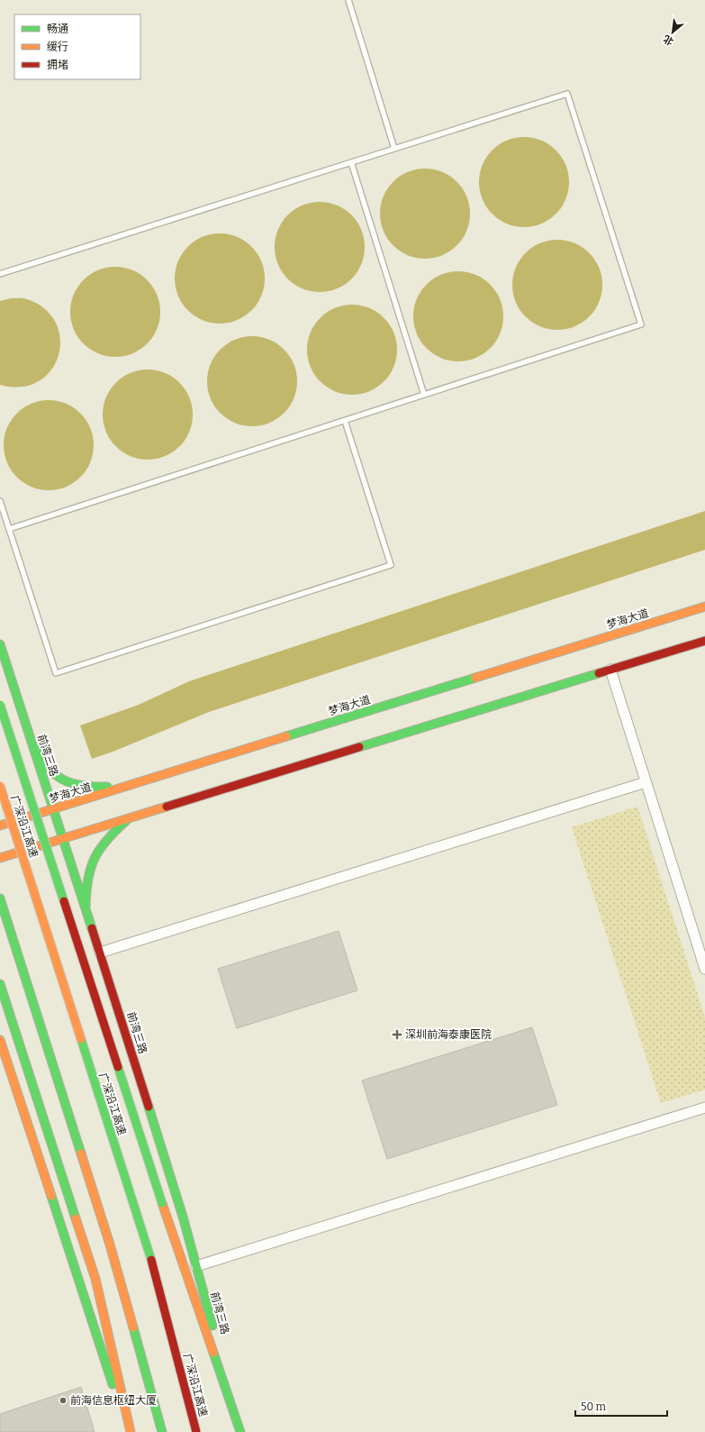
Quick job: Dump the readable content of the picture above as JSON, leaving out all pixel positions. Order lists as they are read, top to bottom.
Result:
{
  "streets": {
    "main road": ["梦海大道", "前湾三路", "广深沿江高速"]
  },
  "crossings": [
    ["梦海大道", "前湾三路"]
  ],
  "places": {
    "health": ["深圳前海泰康医院"],
    "other": ["前海信息枢纽大厦"]
  },
  "legend": ["畅通", "缓行", "拥堵"],
  "scale_bar": "50 m",
  "north": "bottom left"
}
